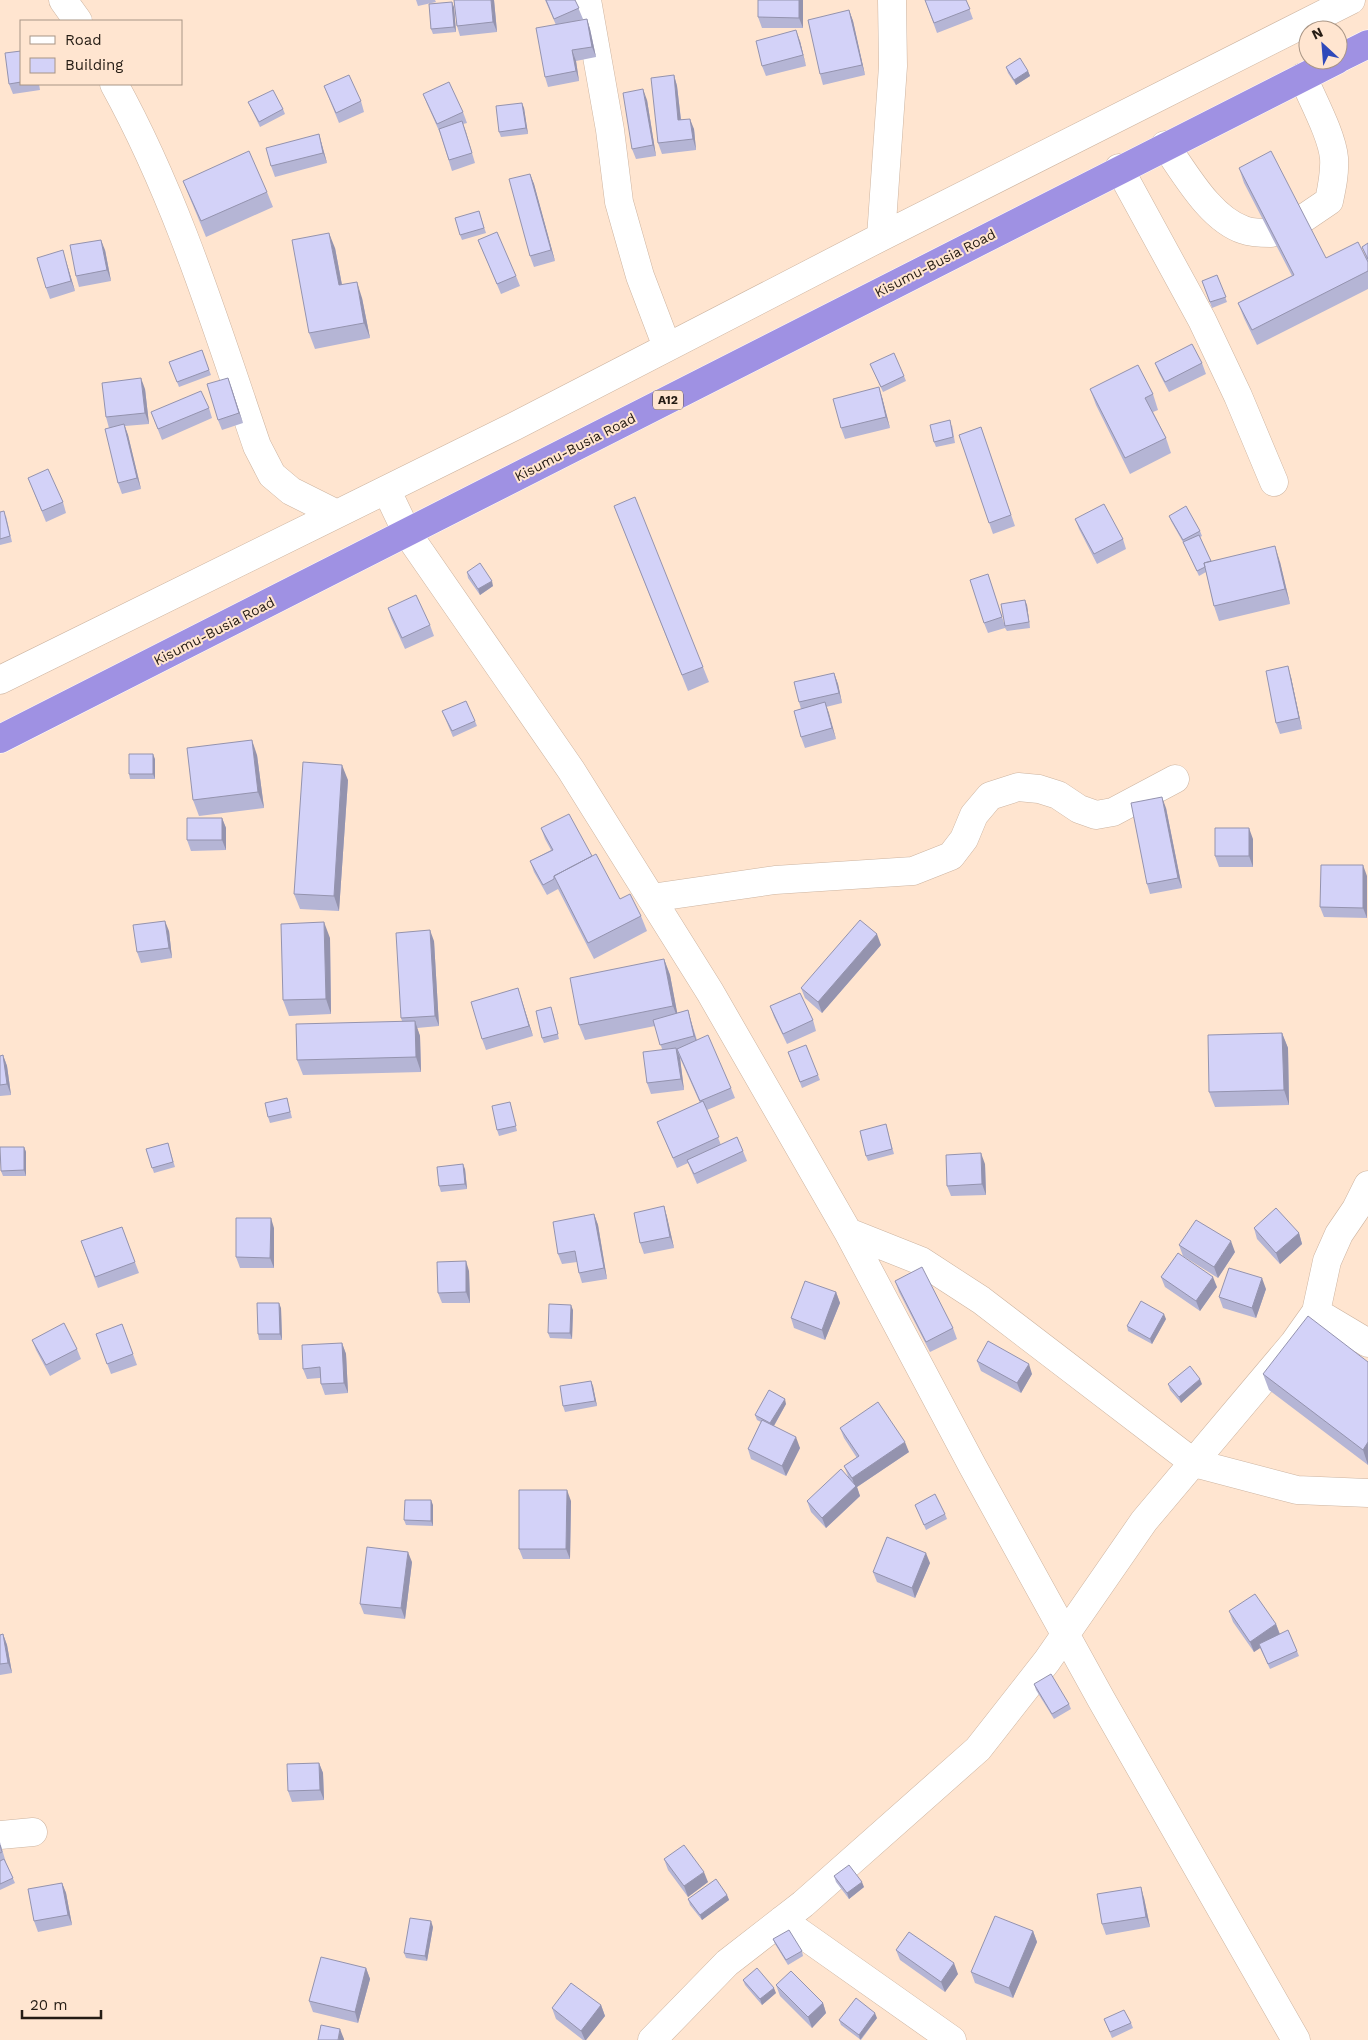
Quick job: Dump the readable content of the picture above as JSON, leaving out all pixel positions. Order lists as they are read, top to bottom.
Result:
{
  "streets": {
    "highway": ["Kisumu-Busia Road", "A12"]
  },
  "legend": ["Road", "Building"],
  "scale_bar": "20 m",
  "north": "top left"
}
